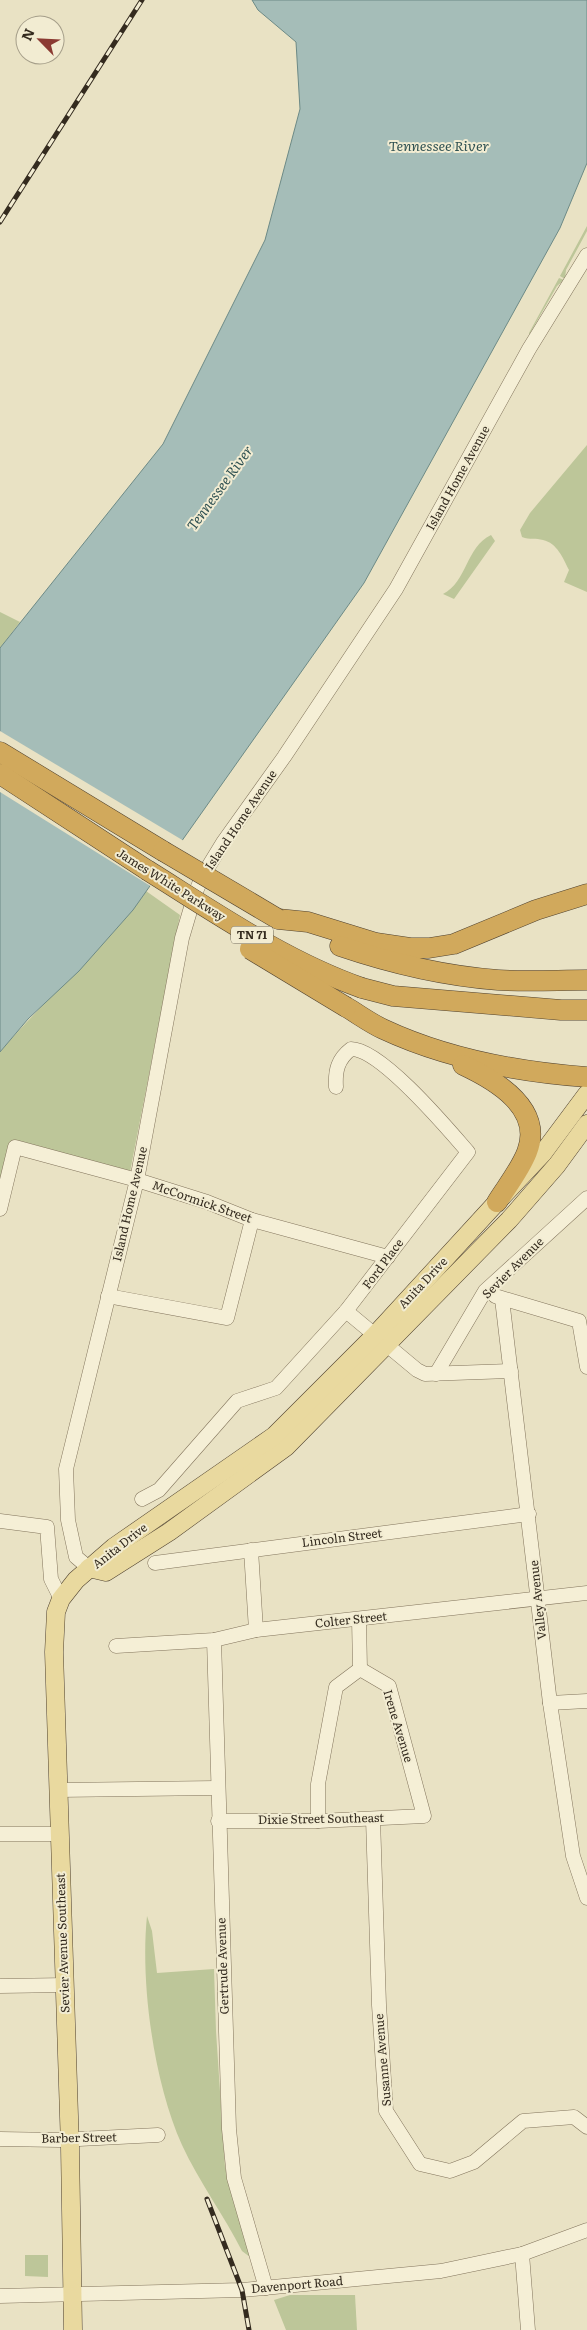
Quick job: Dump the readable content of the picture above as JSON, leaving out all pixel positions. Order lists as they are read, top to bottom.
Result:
{
  "streets": {
    "highway": ["James White Parkway", "TN 71"],
    "main road": ["Anita Drive", "Sevier Avenue Southeast"],
    "street": [
      "Island Home Avenue",
      "McCormick Street",
      "Ford Place",
      "Sevier Avenue",
      "Lincoln Street",
      "Valley Avenue",
      "Colter Street",
      "Irene Avenue",
      "Dixie Street Southeast",
      "Gertrude Avenue",
      "Susanne Avenue",
      "Barber Street",
      "Davenport Road"
    ]
  },
  "crossings": [
    ["Island Home Avenue", "McCormick Street"],
    ["Island Home Avenue", "Anita Drive"],
    ["Island Home Avenue", "Sevier Avenue Southeast"],
    ["McCormick Street", "Ford Place"],
    ["Anita Drive", "Sevier Avenue Southeast"],
    ["Lincoln Street", "Valley Avenue"],
    ["Valley Avenue", "Colter Street"],
    ["Colter Street", "Gertrude Avenue"],
    ["Irene Avenue", "Dixie Street Southeast"],
    ["Dixie Street Southeast", "Gertrude Avenue"],
    ["Dixie Street Southeast", "Susanne Avenue"],
    ["Sevier Avenue Southeast", "Barber Street"],
    ["Sevier Avenue Southeast", "Davenport Road"],
    ["Gertrude Avenue", "Davenport Road"]
  ],
  "water": ["Tennessee River"],
  "north": "top left"
}
